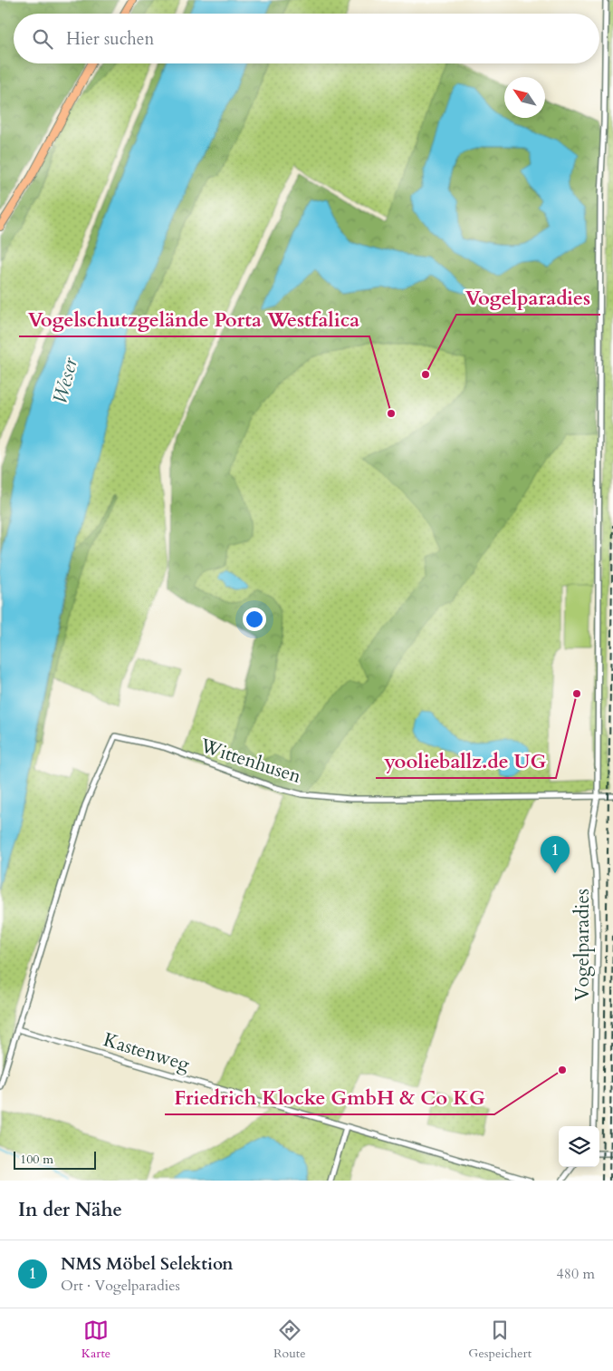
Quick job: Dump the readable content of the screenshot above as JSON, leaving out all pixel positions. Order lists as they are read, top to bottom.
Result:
{
  "streets": {
    "street": ["Wittenhusen", "Vogelparadies", "Kastenweg"]
  },
  "crossings": [
    ["Wittenhusen", "Vogelparadies"],
    ["Wittenhusen", "Kastenweg"]
  ],
  "water": ["Weser"],
  "places": [
    "Vogelparadies",
    "Vogelschutzgelände Porta Westfalica",
    "yoolieballz.de UG",
    "Friedrich Klocke GmbH & Co KG"
  ],
  "scale_bar": "100 m",
  "north": "top left",
  "page": {
    "search": "Hier suchen",
    "pins": "1",
    "scale": "100 m",
    "heading": "In der Nähe",
    "list": [
      {
        "mark": "1",
        "name": "NMS Möbel Selektion",
        "note": "Ort · Vogelparadies",
        "value": "480 m"
      }
    ],
    "nav": ["Karte", "Route", "Gespeichert"]
  }
}
